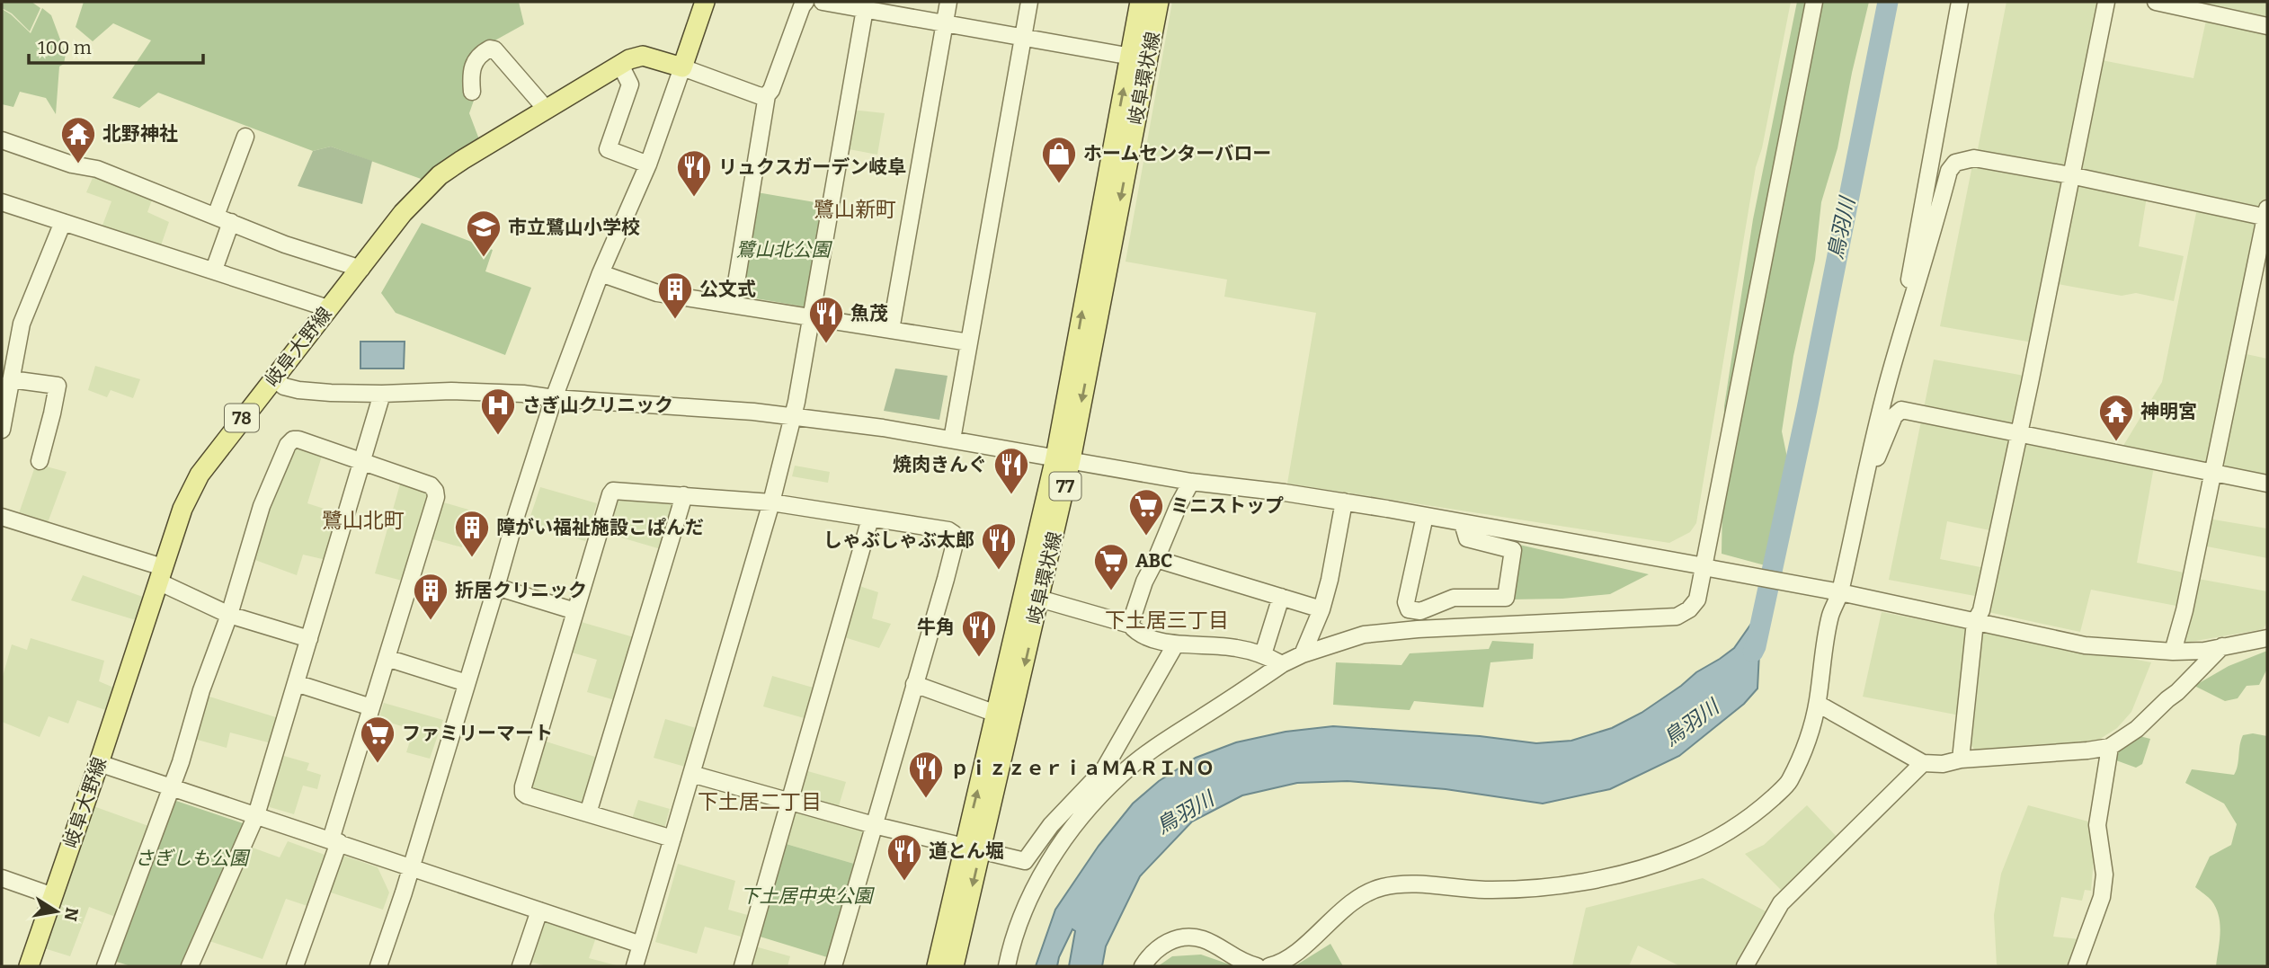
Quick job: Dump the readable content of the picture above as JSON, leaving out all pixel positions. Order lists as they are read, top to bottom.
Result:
{
  "streets": {
    "main road": [
      "岐阜環状線",
      "岐阜大野線",
      "78",
      "77"
    ]
  },
  "districts": [
    "鷺山新町",
    "鷺山北町",
    "下土居三丁目",
    "下土居二丁目"
  ],
  "water": ["鳥羽川"],
  "parks": ["鷺山北公園", "さぎしも公園", "下土居中央公園"],
  "places": {
    "temple": ["北野神社", "神明宮"],
    "shop": ["ホームセンターバロー"],
    "restaurant": [
      "リュクスガーデン岐阜",
      "魚茂",
      "焼肉きんぐ",
      "しゃぶしゃぶ太郎",
      "牛角",
      "ｐｉｚｚｅｒｉａＭＡＲＩＮＯ",
      "道とん堀"
    ],
    "school or university": ["市立鷺山小学校"],
    "building": ["公文式", "障がい福祉施設こぱんだ", "折居クリニック"],
    "hospital": ["さぎ山クリニック"],
    "supermarket": ["ミニストップ", "ABC", "ファミリーマート"]
  },
  "scale_bar": "100 m",
  "north": "right"
}
